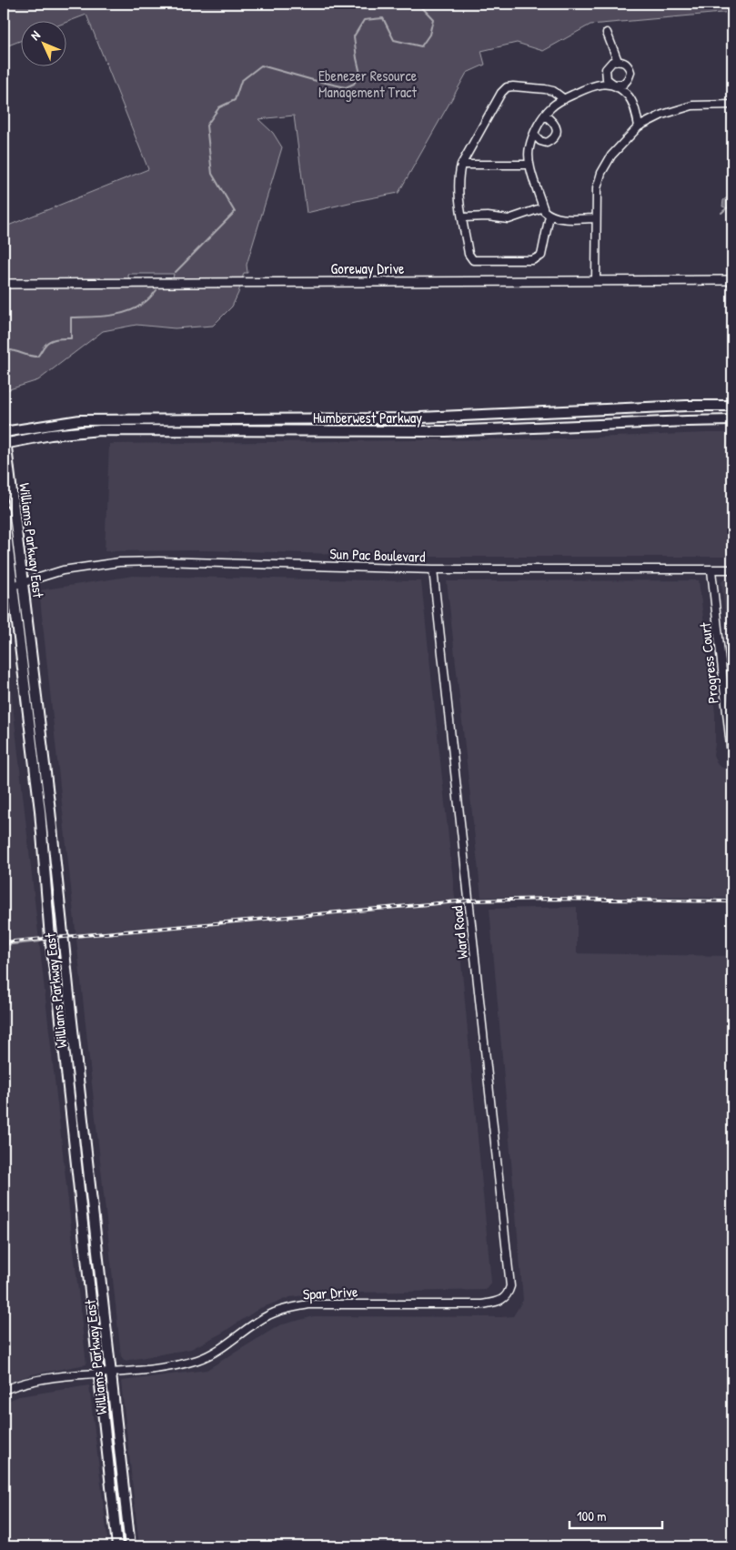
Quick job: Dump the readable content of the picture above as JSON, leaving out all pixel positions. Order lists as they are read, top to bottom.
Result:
{
  "streets": {
    "main road": ["Humberwest Parkway", "Williams Parkway East"],
    "street": [
      "Goreway Drive",
      "Sun Pac Boulevard",
      "Progress Court",
      "Ward Road",
      "Spar Drive"
    ]
  },
  "crossings": [
    ["Humberwest Parkway", "Williams Parkway East"],
    ["Williams Parkway East", "Sun Pac Boulevard"],
    ["Williams Parkway East", "Spar Drive"],
    ["Sun Pac Boulevard", "Progress Court"],
    ["Sun Pac Boulevard", "Ward Road"],
    ["Ward Road", "Spar Drive"]
  ],
  "parks": ["Ebenezer Resource Management Tract"],
  "scale_bar": "100 m",
  "north": "top left"
}
